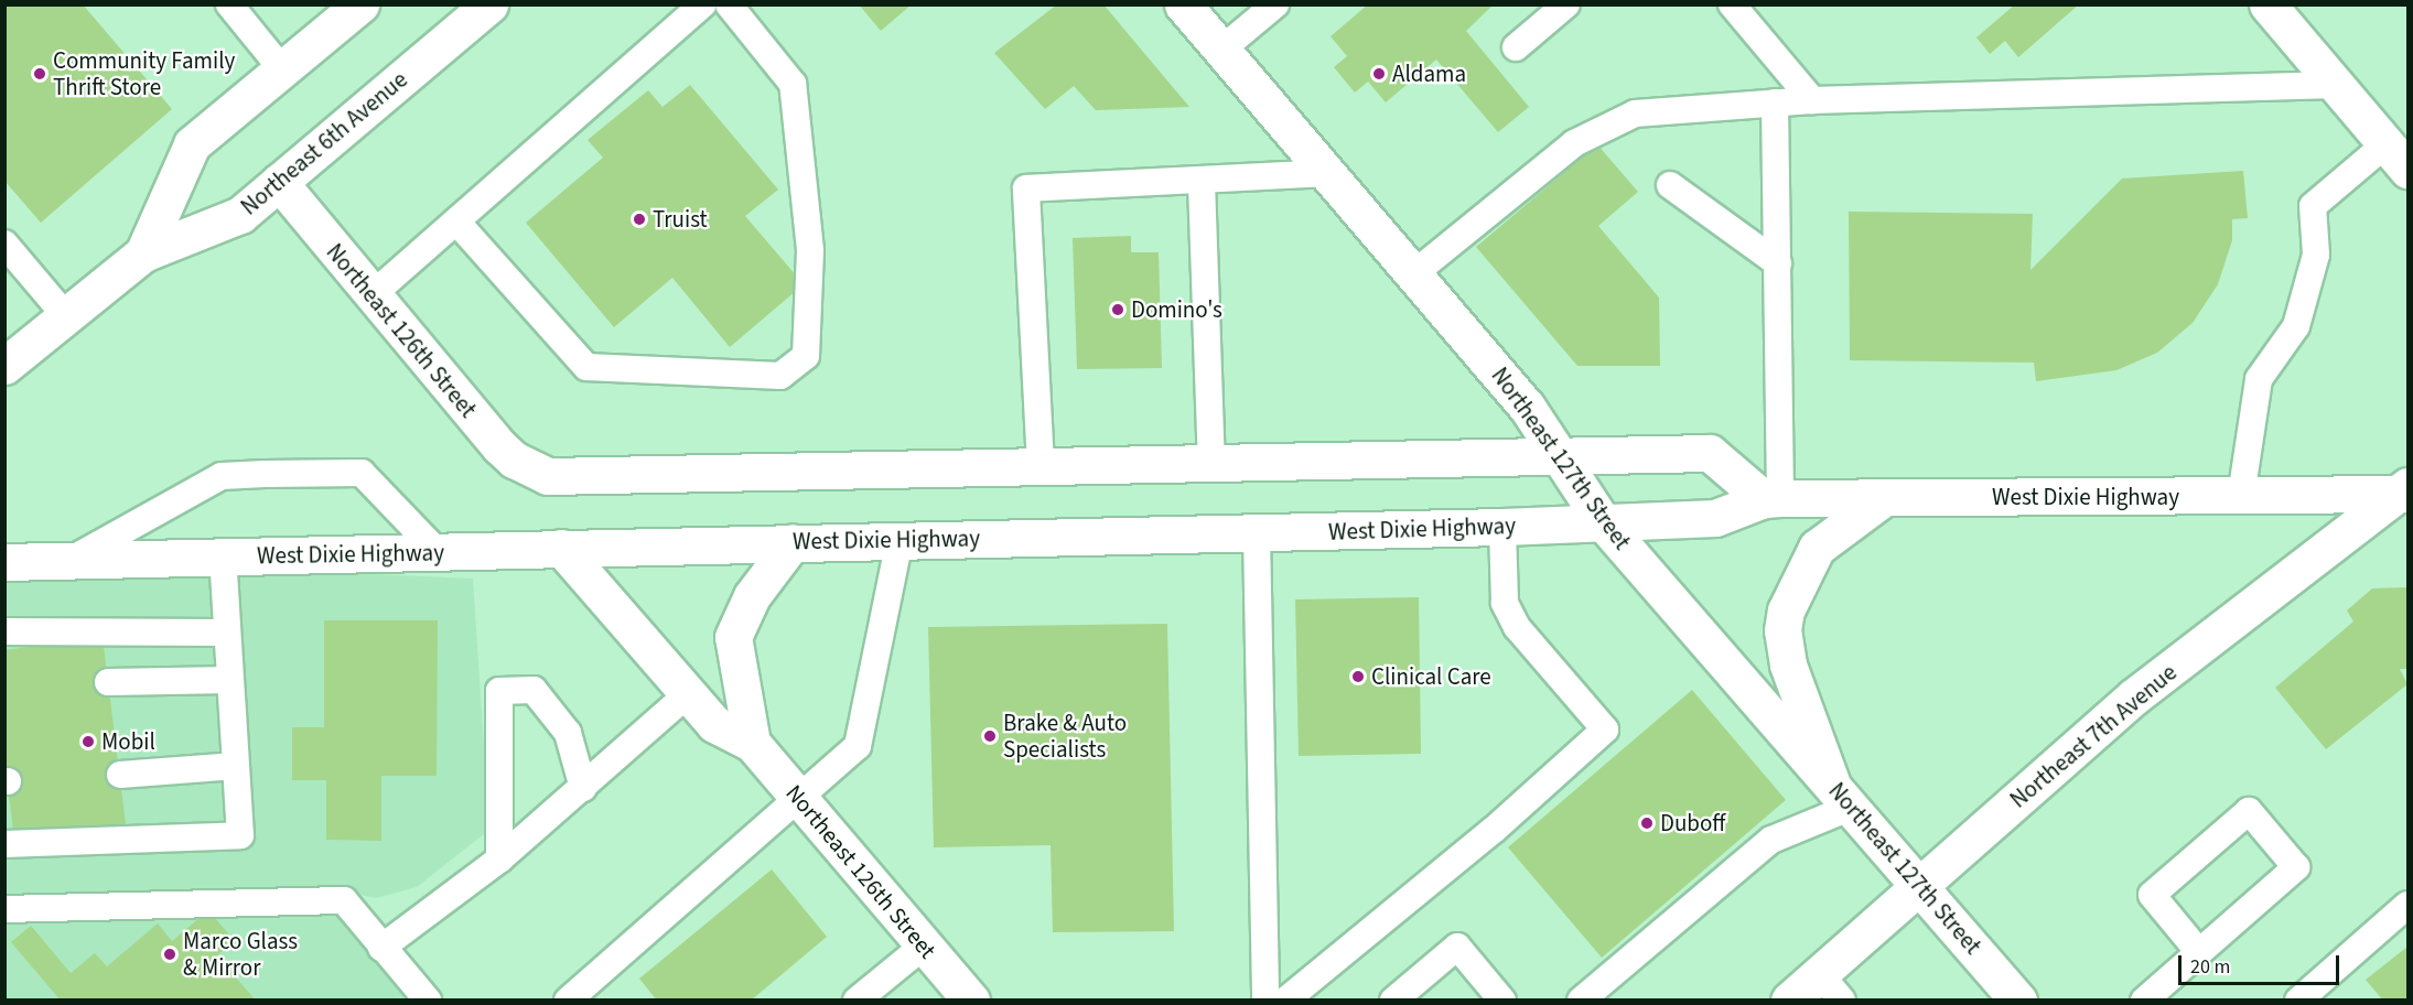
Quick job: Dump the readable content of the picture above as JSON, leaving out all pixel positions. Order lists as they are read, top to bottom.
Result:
{
  "streets": {
    "main road": [
      "Northeast 6th Avenue",
      "Northeast 126th Street",
      "Northeast 127th Street",
      "West Dixie Highway",
      "Northeast 7th Avenue"
    ]
  },
  "crossings": [
    ["Northeast 6th Avenue", "Northeast 126th Street"],
    ["Northeast 126th Street", "West Dixie Highway"],
    ["Northeast 127th Street", "West Dixie Highway"],
    ["Northeast 127th Street", "Northeast 7th Avenue"],
    ["West Dixie Highway", "Northeast 7th Avenue"]
  ],
  "places": [
    "Community Family Thrift Store",
    "Aldama",
    "Truist",
    "Domino's",
    "Clinical Care",
    "Brake & Auto Specialists",
    "Mobil",
    "Duboff",
    "Marco Glass & Mirror"
  ],
  "scale_bar": "20 m"
}
